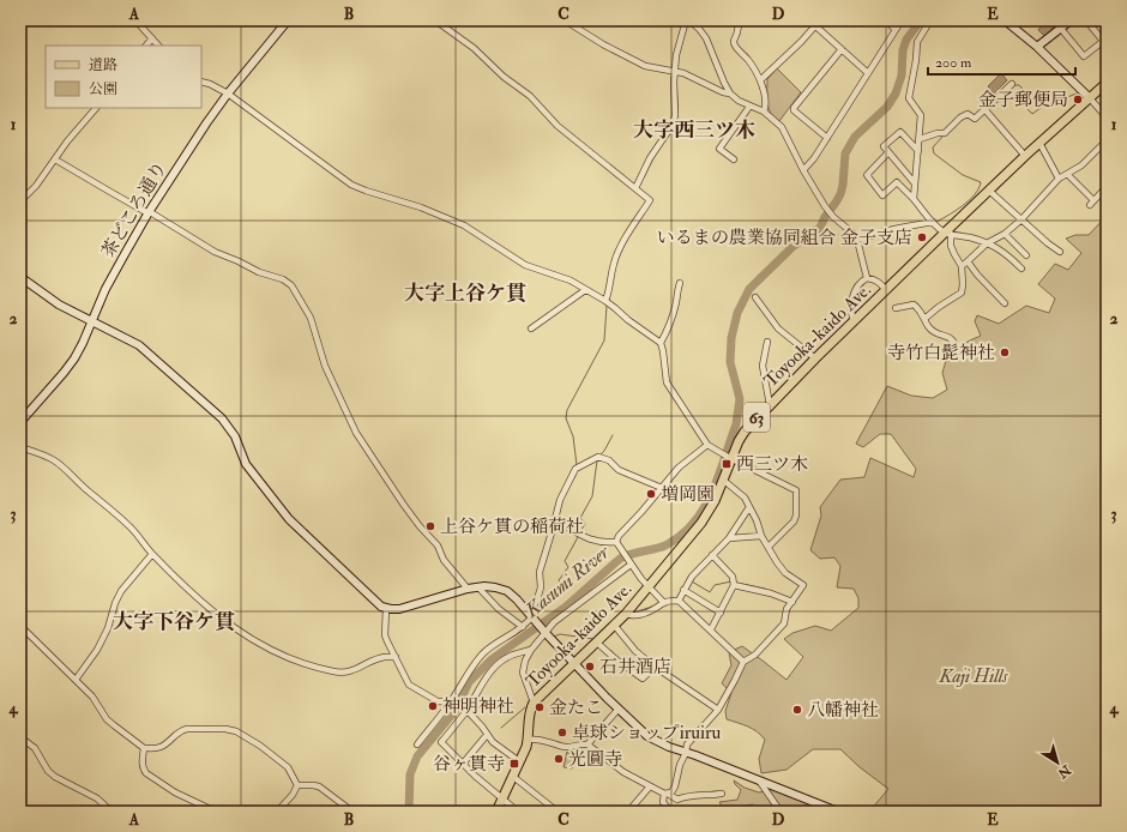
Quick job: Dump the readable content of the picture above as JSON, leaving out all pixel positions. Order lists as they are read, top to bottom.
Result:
{
  "streets": {
    "main road": ["Toyooka-kaido Ave.", "63"],
    "street": ["茶どころ通り"]
  },
  "districts": ["大字西三ツ木", "大字上谷ケ貫", "大字下谷ケ貫"],
  "water": ["Kasumi River"],
  "parks": ["Kaji Hills"],
  "places": {
    "other": [
      "金子郵便局",
      "いるまの農業協同組合 金子支店",
      "寺竹白髭神社",
      "増岡園",
      "上谷ケ貫の稲荷社",
      "石井酒店",
      "神明神社",
      "金たこ",
      "八幡神社",
      "卓球ショップiruiru",
      "光圓寺"
    ],
    "transit": ["西三ツ木", "谷ヶ貫寺"]
  },
  "legend": ["道路", "公園"],
  "scale_bar": "200 m",
  "north": "bottom right",
  "grid": {
    "columns": [
      "A",
      "B",
      "C",
      "D",
      "E"
    ],
    "rows": [
      "1",
      "2",
      "3",
      "4"
    ]
  }
}
